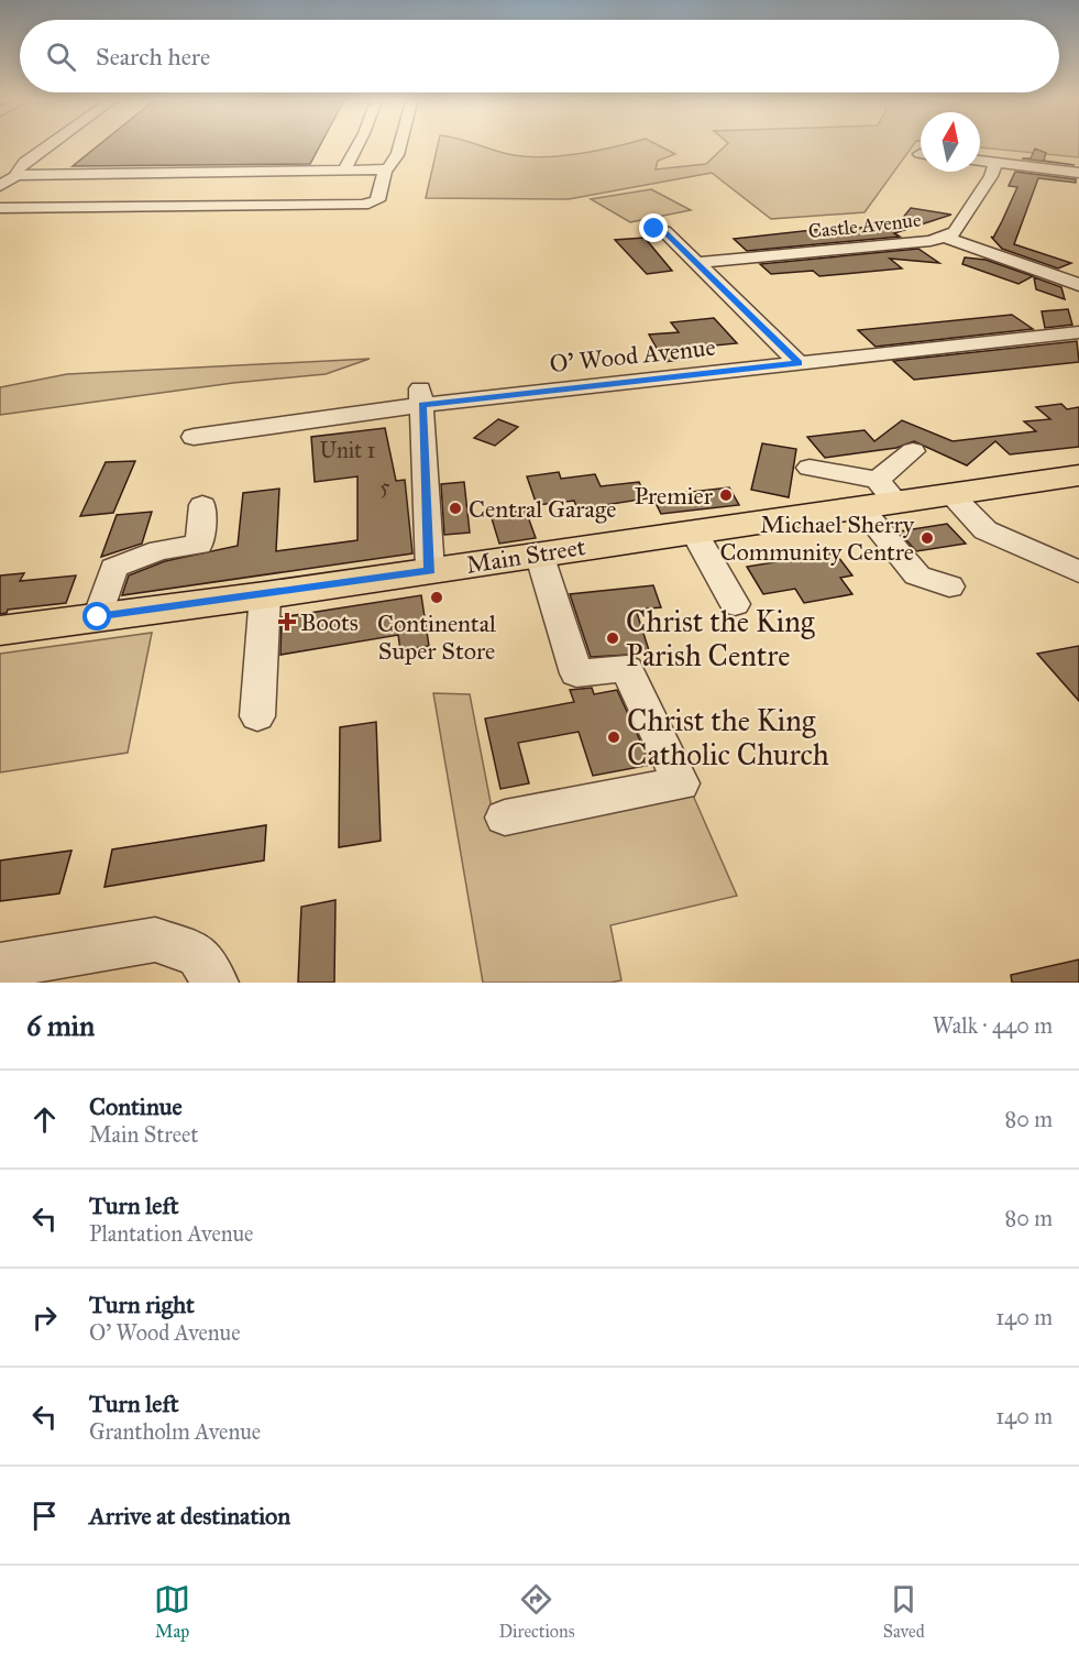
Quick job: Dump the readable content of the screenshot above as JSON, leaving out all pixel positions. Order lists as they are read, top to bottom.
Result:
{
  "streets": {
    "main road": ["Main Street"],
    "street": ["Castle Avenue", "O' Wood Avenue"]
  },
  "places": {
    "other": [
      "Premier",
      "Central Garage",
      "Michael Sherry Community Centre",
      "Continental Super Store",
      "Christ the King Parish Centre",
      "Christ the King Catholic Church"
    ],
    "health": ["Boots"]
  },
  "house_numbers": ["Unit 1", "5"],
  "north": "top",
  "page": {
    "search": "Search here",
    "heading": ["6 min", "Walk · 440 m"],
    "list": [
      ["Continue", "Main Street", "80 m"],
      ["Turn left", "Plantation Avenue", "80 m"],
      ["Turn right", "O' Wood Avenue", "140 m"],
      ["Turn left", "Grantholm Avenue", "140 m"],
      "Arrive at destination"
    ],
    "nav": ["Map", "Directions", "Saved"]
  }
}
